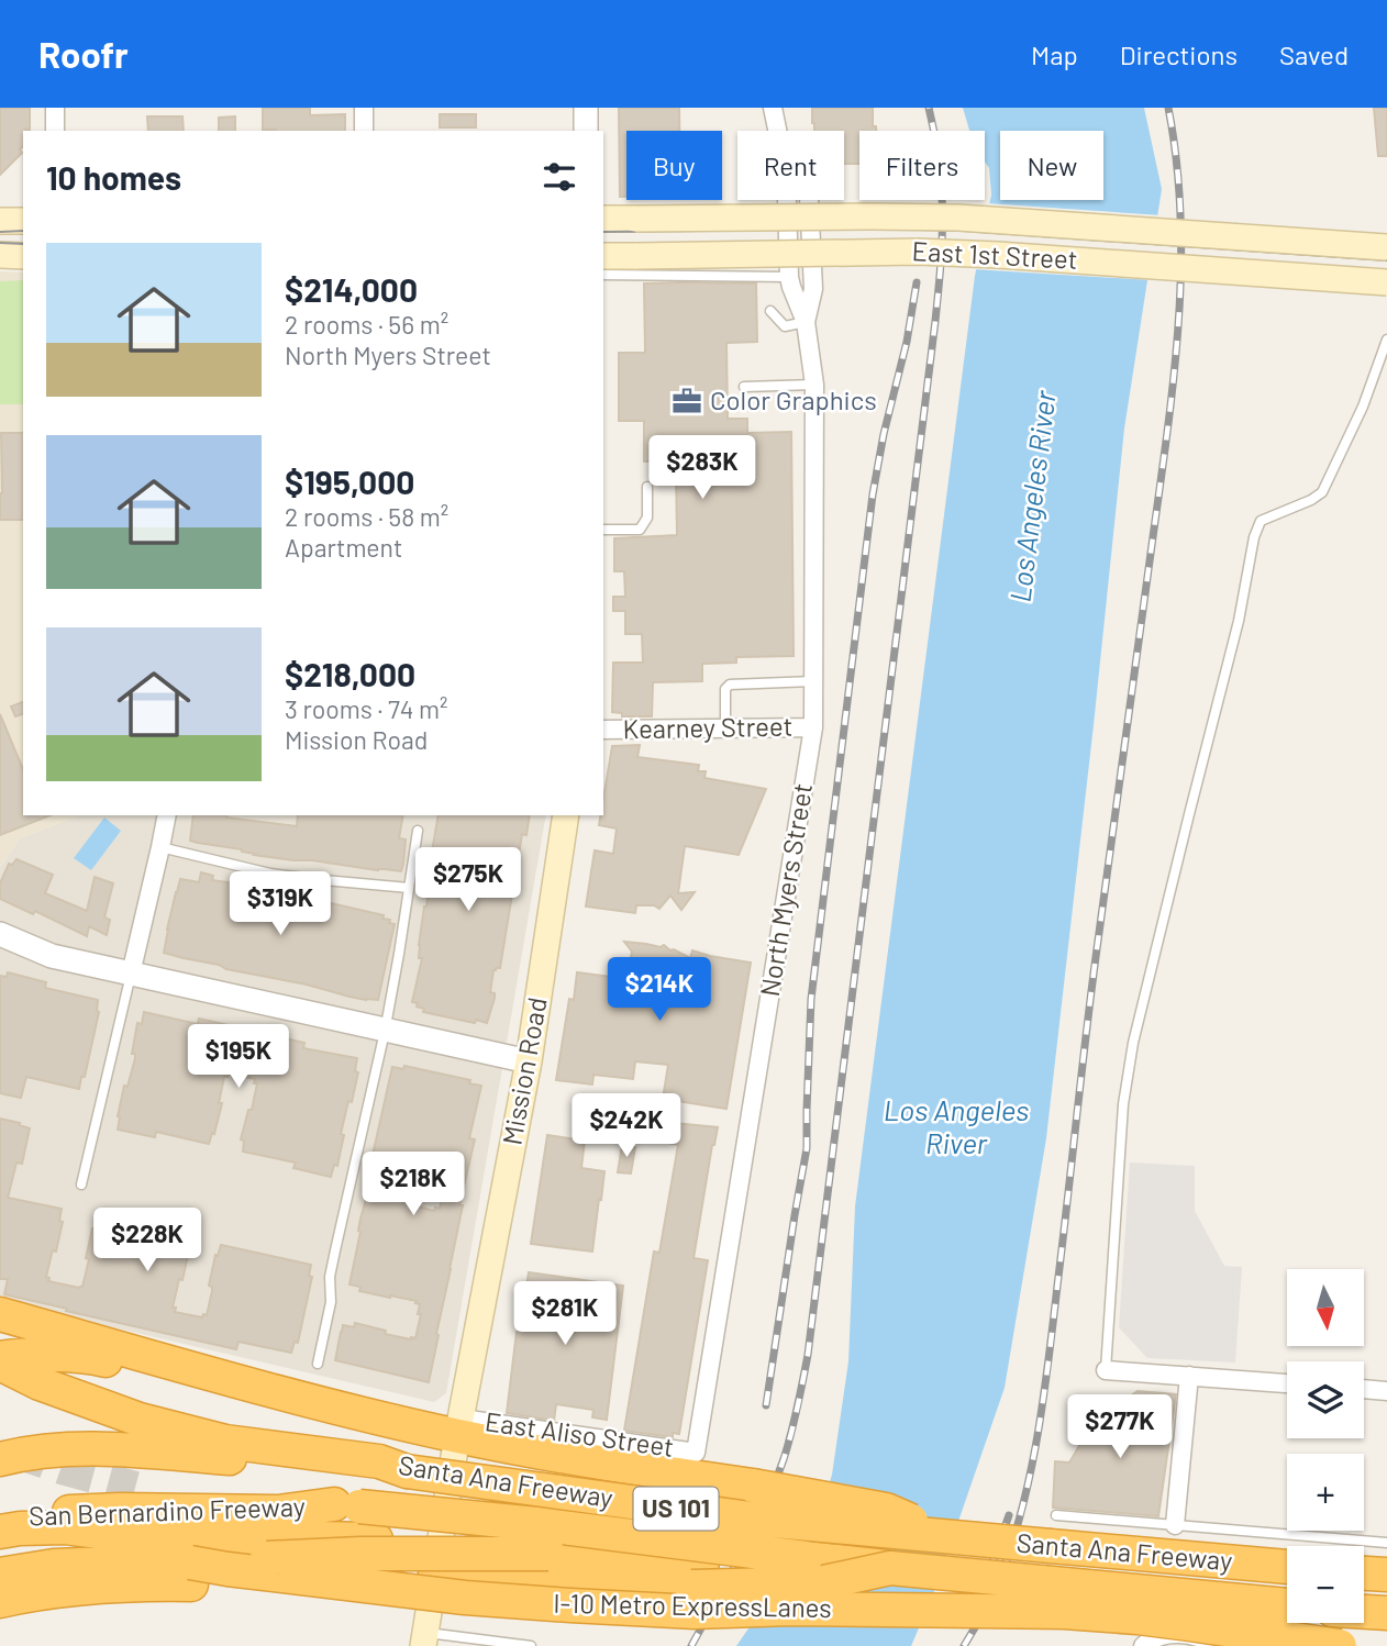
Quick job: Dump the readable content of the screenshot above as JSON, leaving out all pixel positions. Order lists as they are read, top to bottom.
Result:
{
  "streets": {
    "highway": [
      "Santa Ana Freeway",
      "US 101",
      "San Bernardino Freeway",
      "I-10 Metro ExpressLanes"
    ],
    "main road": ["East 1st Street", "Mission Road"],
    "street": ["Kearney Street", "North Myers Street", "East Aliso Street"]
  },
  "crossings": [
    ["Kearney Street", "North Myers Street"],
    ["North Myers Street", "East Aliso Street"],
    ["Mission Road", "East Aliso Street"],
    ["Santa Ana Freeway", "San Bernardino Freeway"]
  ],
  "water": ["Los Angeles River"],
  "places": {
    "office": ["Color Graphics"]
  },
  "north": "bottom",
  "page": {
    "header": "Roofr",
    "nav": ["Map", "Directions", "Saved"],
    "chip": [
      "Buy",
      "Rent",
      "Filters",
      "New"
    ],
    "heading": "10 homes",
    "list": [
      {
        "name": "$214,000",
        "note": "2 rooms · 56 m² · North Myers Street"
      },
      {
        "name": "$195,000",
        "note": "2 rooms · 58 m² · Apartment"
      },
      {
        "name": "$218,000",
        "note": "3 rooms · 74 m² · Mission Road"
      }
    ],
    "price": [
      "$283K",
      "$275K",
      "$319K",
      "$214K",
      "$195K",
      "$242K",
      "$218K",
      "$228K",
      "$281K",
      "$277K"
    ],
    "map_buttons": ["+", "−"]
  }
}
